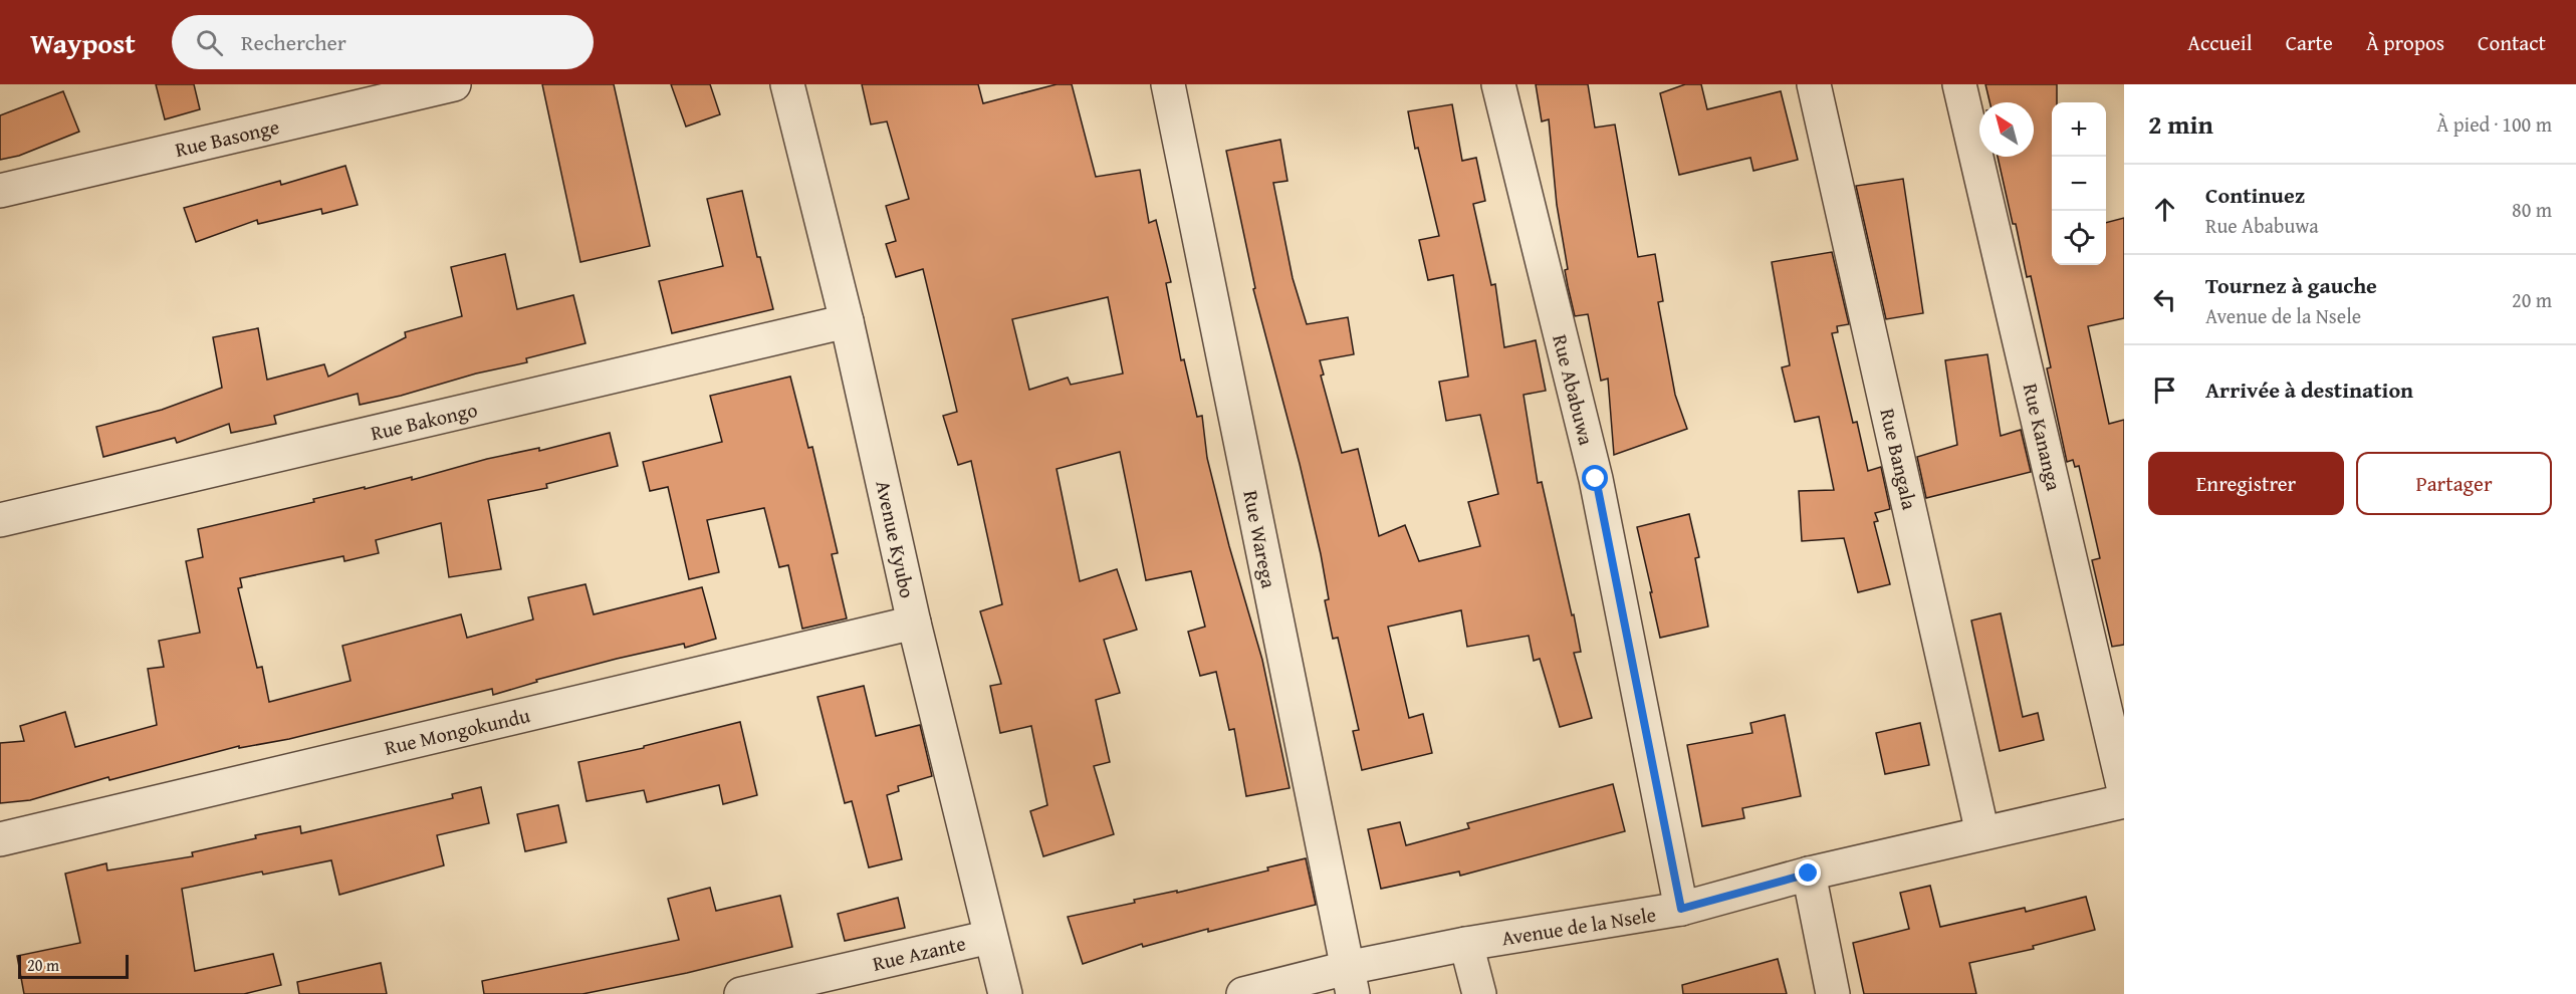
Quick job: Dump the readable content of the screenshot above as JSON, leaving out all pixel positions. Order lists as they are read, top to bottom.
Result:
{
  "streets": {
    "street": [
      "Rue Basonge",
      "Rue Ababuwa",
      "Rue Bakongo",
      "Rue Kananga",
      "Rue Bangala",
      "Avenue Kyubo",
      "Rue Warega",
      "Rue Mongokundu",
      "Avenue de la Nsele",
      "Rue Azante"
    ]
  },
  "crossings": [
    ["Rue Ababuwa", "Avenue de la Nsele"],
    ["Rue Bakongo", "Avenue Kyubo"],
    ["Rue Bangala", "Avenue de la Nsele"],
    ["Avenue Kyubo", "Rue Mongokundu"],
    ["Avenue Kyubo", "Rue Azante"],
    ["Rue Warega", "Avenue de la Nsele"]
  ],
  "scale_bar": "20 m",
  "north": "top left",
  "page": {
    "header": "Waypost",
    "search": "Rechercher",
    "nav": [
      "Accueil",
      "Carte",
      "À propos",
      "Contact"
    ],
    "heading": ["2 min", "À pied · 100 m"],
    "map_buttons": ["+", "−"],
    "list": [
      ["Continuez", "Rue Ababuwa", "80 m"],
      ["Tournez à gauche", "Avenue de la Nsele", "20 m"],
      "Arrivée à destination"
    ],
    "buttons": ["Enregistrer", "Partager"],
    "scale": "20 m"
  }
}
